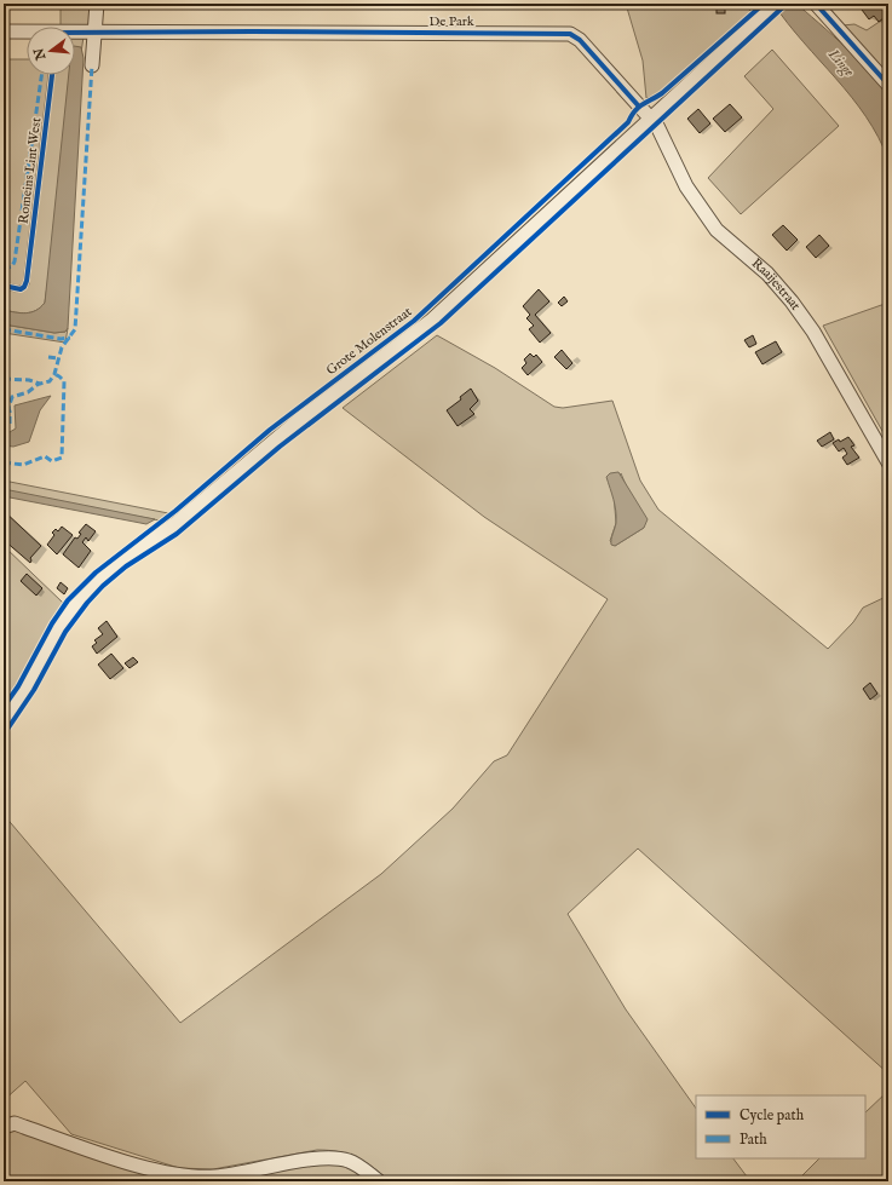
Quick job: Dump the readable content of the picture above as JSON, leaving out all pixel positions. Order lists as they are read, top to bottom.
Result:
{
  "streets": {
    "street": ["De Park", "Raaijestraat", "Grote Molenstraat"],
    "cycle path": ["Romeins Lint West"]
  },
  "crossings": [
    ["De Park", "Raaijestraat"],
    ["De Park", "Grote Molenstraat"],
    ["Raaijestraat", "Grote Molenstraat"]
  ],
  "water": ["Linge"],
  "legend": ["Cycle path", "Path"],
  "north": "left"
}
